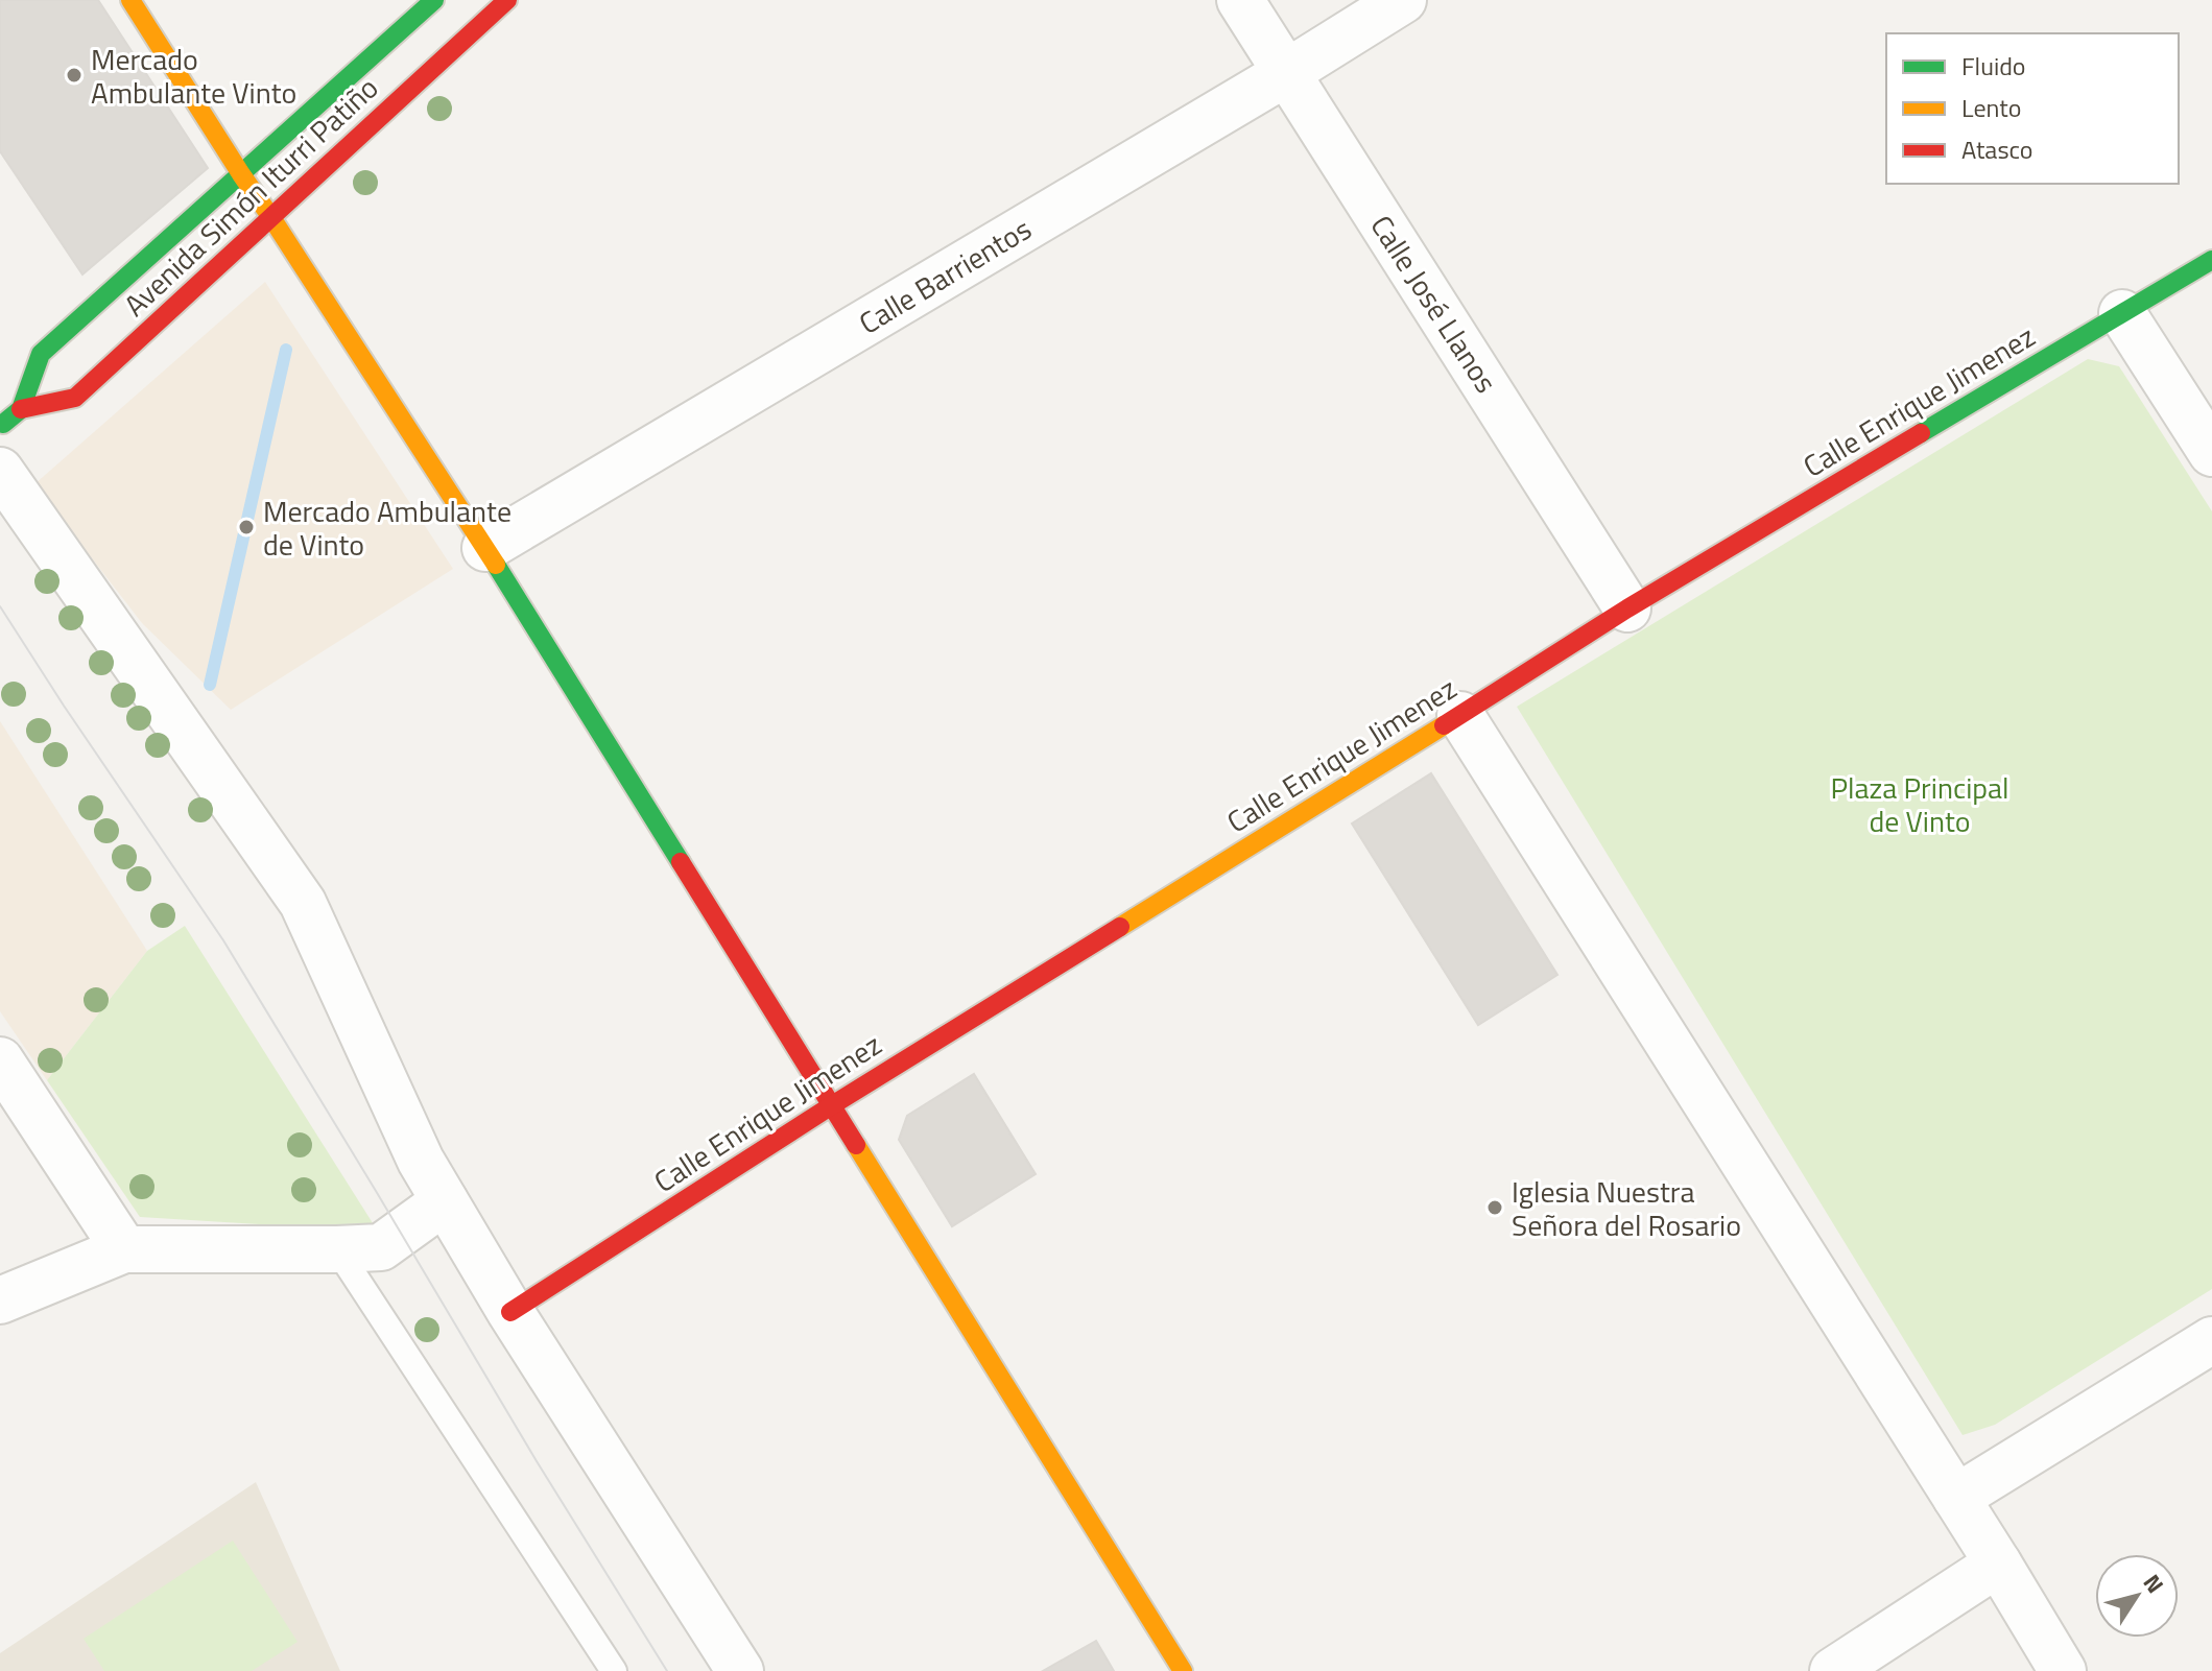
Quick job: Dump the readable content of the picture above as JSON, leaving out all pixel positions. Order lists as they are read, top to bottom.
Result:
{
  "streets": {
    "street": [
      "Avenida Simón Iturri Patiño",
      "Calle Barrientos",
      "Calle José Llanos",
      "Calle Enrique Jimenez"
    ]
  },
  "crossings": [
    ["Calle Barrientos", "Calle José Llanos"],
    ["Calle José Llanos", "Calle Enrique Jimenez"]
  ],
  "parks": ["Plaza Principal de Vinto"],
  "places": ["Mercado Ambulante Vinto", "Mercado Ambulante de Vinto", "Iglesia Nuestra Señora del Rosario"],
  "legend": ["Fluido", "Lento", "Atasco"],
  "north": "top right"
}
